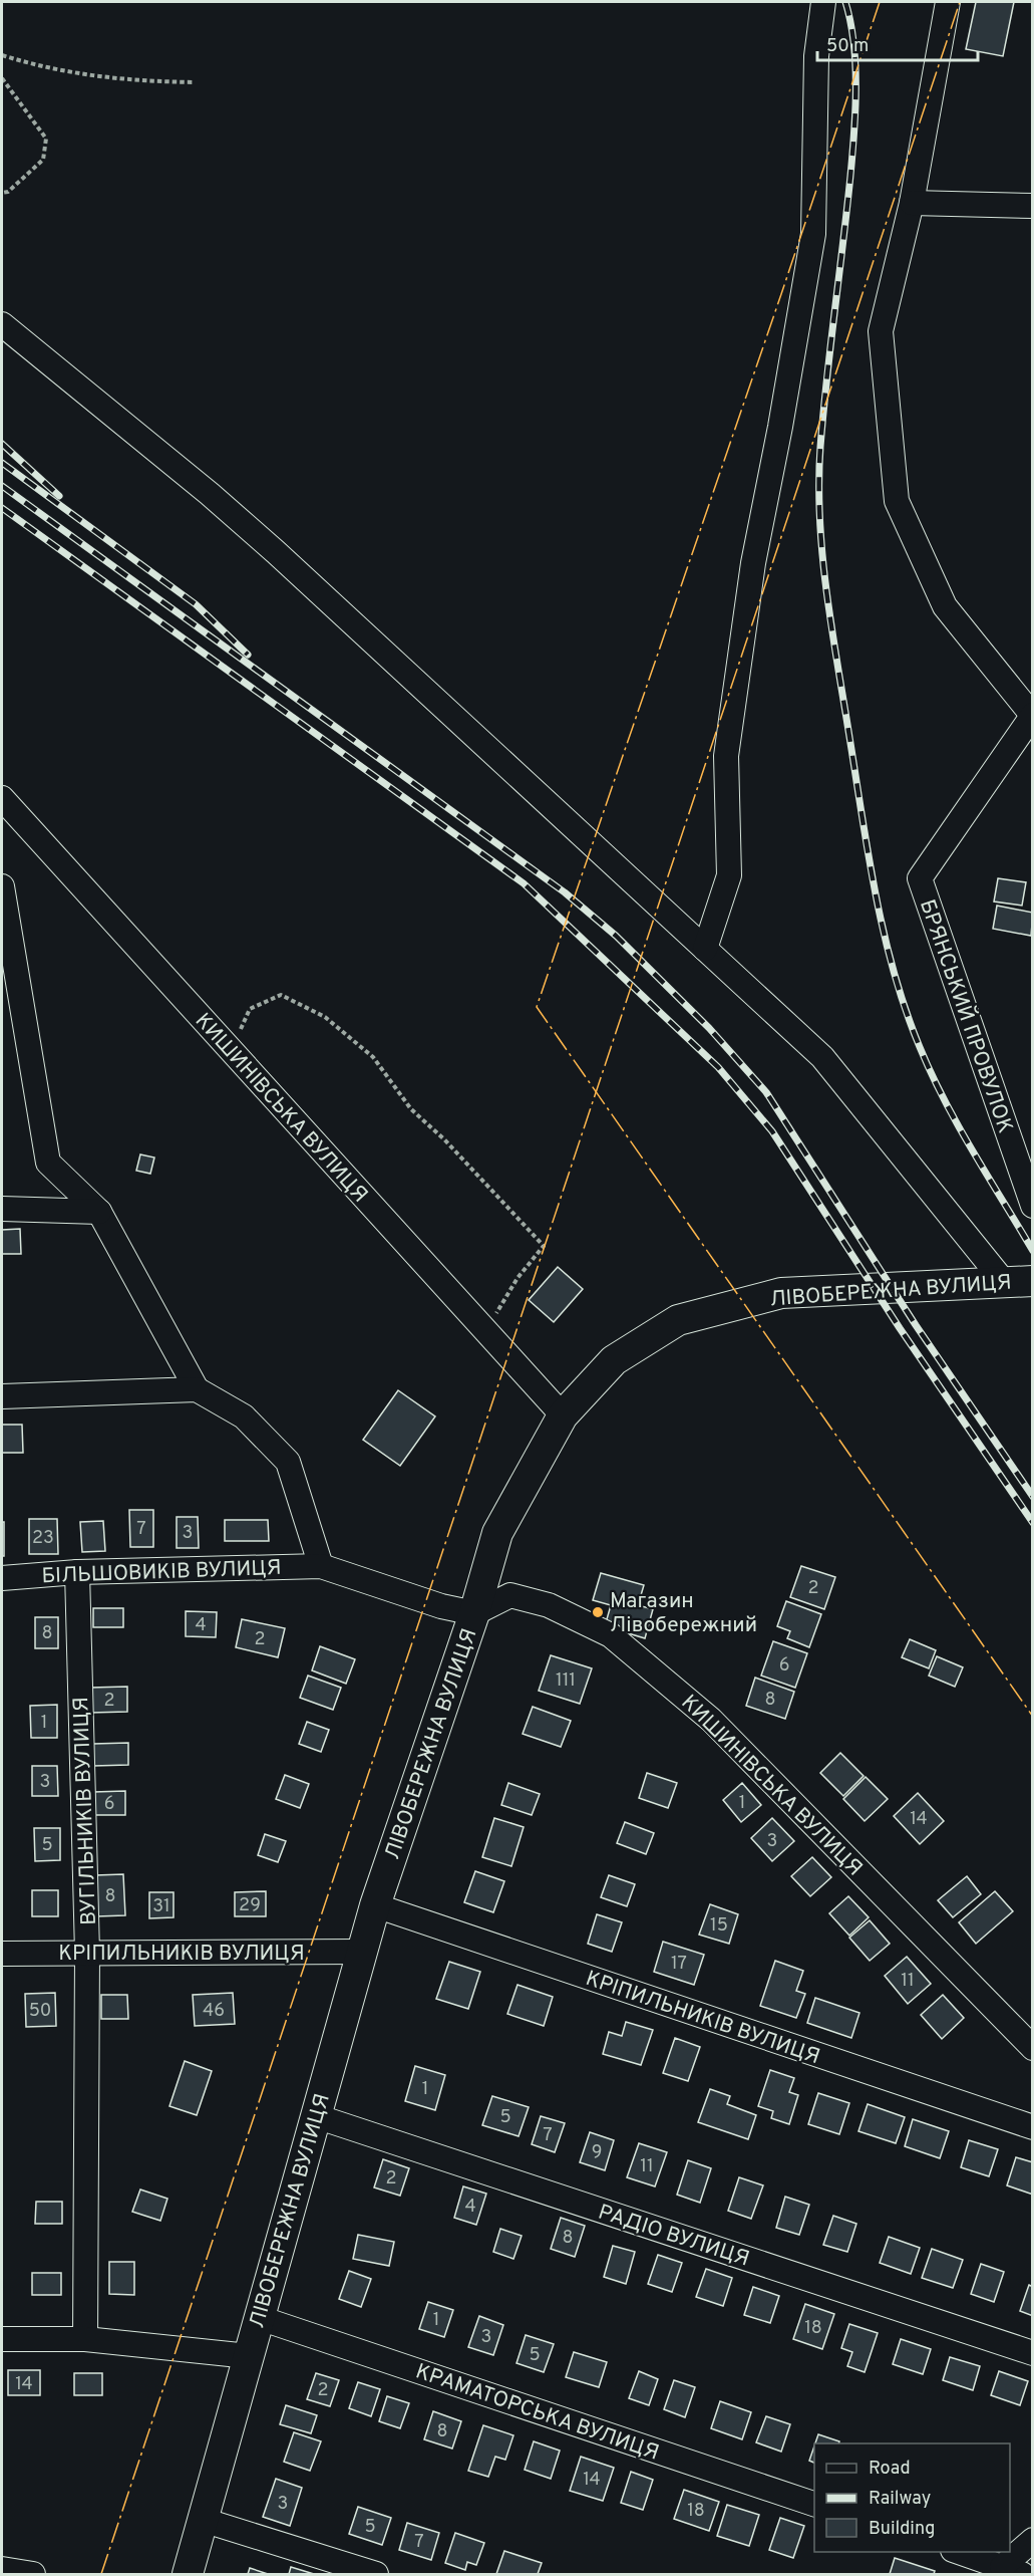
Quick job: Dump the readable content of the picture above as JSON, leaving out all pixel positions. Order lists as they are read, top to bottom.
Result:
{
  "streets": {
    "main road": ["ЛІВОБЕРЕЖНА ВУЛИЦЯ"],
    "street": [
      "БРЯНСЬКИЙ ПРОВУЛОК",
      "КИШИНІВСЬКА ВУЛИЦЯ",
      "БІЛЬШОВИКІВ ВУЛИЦЯ",
      "ВУГІЛЬНИКІВ ВУЛИЦЯ",
      "КРІПИЛЬНИКІВ ВУЛИЦЯ",
      "РАДІО ВУЛИЦЯ",
      "КРАМАТОРСЬКА ВУЛИЦЯ"
    ]
  },
  "crossings": [
    ["КИШИНІВСЬКА ВУЛИЦЯ", "ЛІВОБЕРЕЖНА ВУЛИЦЯ"],
    ["КИШИНІВСЬКА ВУЛИЦЯ", "БІЛЬШОВИКІВ ВУЛИЦЯ"],
    ["ЛІВОБЕРЕЖНА ВУЛИЦЯ", "БІЛЬШОВИКІВ ВУЛИЦЯ"],
    ["ЛІВОБЕРЕЖНА ВУЛИЦЯ", "КРІПИЛЬНИКІВ ВУЛИЦЯ"],
    ["ЛІВОБЕРЕЖНА ВУЛИЦЯ", "РАДІО ВУЛИЦЯ"],
    ["ЛІВОБЕРЕЖНА ВУЛИЦЯ", "КРАМАТОРСЬКА ВУЛИЦЯ"],
    ["БІЛЬШОВИКІВ ВУЛИЦЯ", "ВУГІЛЬНИКІВ ВУЛИЦЯ"],
    ["ВУГІЛЬНИКІВ ВУЛИЦЯ", "КРІПИЛЬНИКІВ ВУЛИЦЯ"]
  ],
  "places": ["Магазин Лівобережний"],
  "house_numbers": [
    "7",
    "3",
    "23",
    "2",
    "4",
    "8",
    "2",
    "6",
    "111",
    "8",
    "2",
    "1",
    "3",
    "1",
    "6",
    "14",
    "3",
    "5",
    "8",
    "29",
    "31",
    "15",
    "17",
    "11",
    "50",
    "46",
    "1",
    "5",
    "7",
    "9",
    "11",
    "2",
    "4",
    "8",
    "1",
    "18",
    "3",
    "5",
    "14",
    "2",
    "8",
    "14",
    "3",
    "18",
    "5",
    "7"
  ],
  "legend": ["Road", "Railway", "Building"],
  "scale_bar": "50 m"
}
